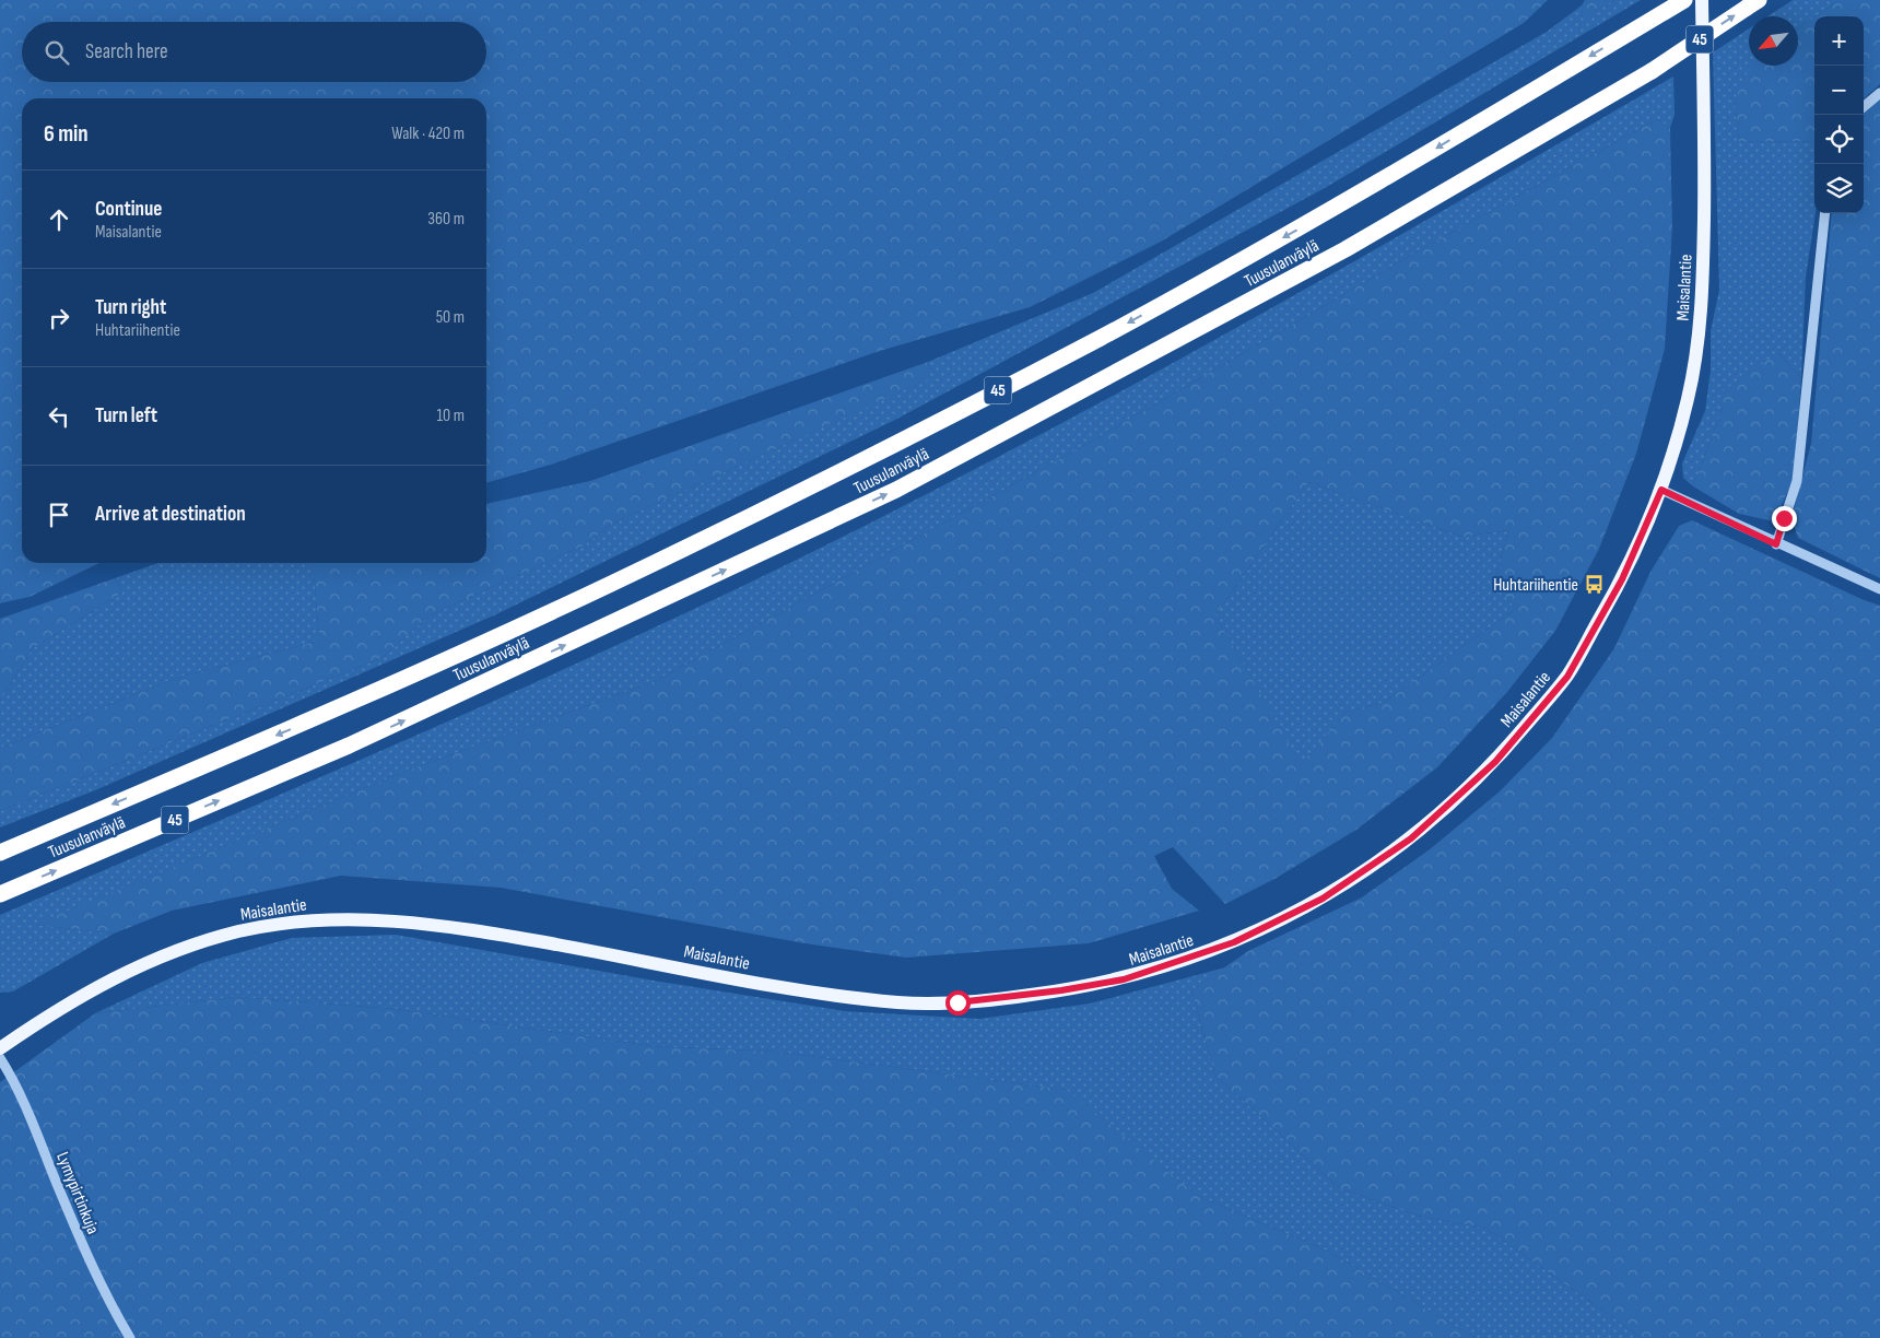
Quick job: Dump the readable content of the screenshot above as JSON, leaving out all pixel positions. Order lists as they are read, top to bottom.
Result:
{
  "streets": {
    "highway": ["45", "Tuusulanväylä"],
    "main road": ["Maisalantie"],
    "street": ["Lymypirtinkuja"]
  },
  "places": {
    "bus stop": ["Huhtariihentie"]
  },
  "north": "bottom left",
  "page": {
    "map_buttons": ["+", "−"],
    "search": "Search here",
    "heading": ["6 min", "Walk · 420 m"],
    "list": [
      ["Continue", "Maisalantie", "360 m"],
      ["Turn right", "Huhtariihentie", "50 m"],
      ["Turn left", "10 m"],
      "Arrive at destination"
    ]
  }
}
